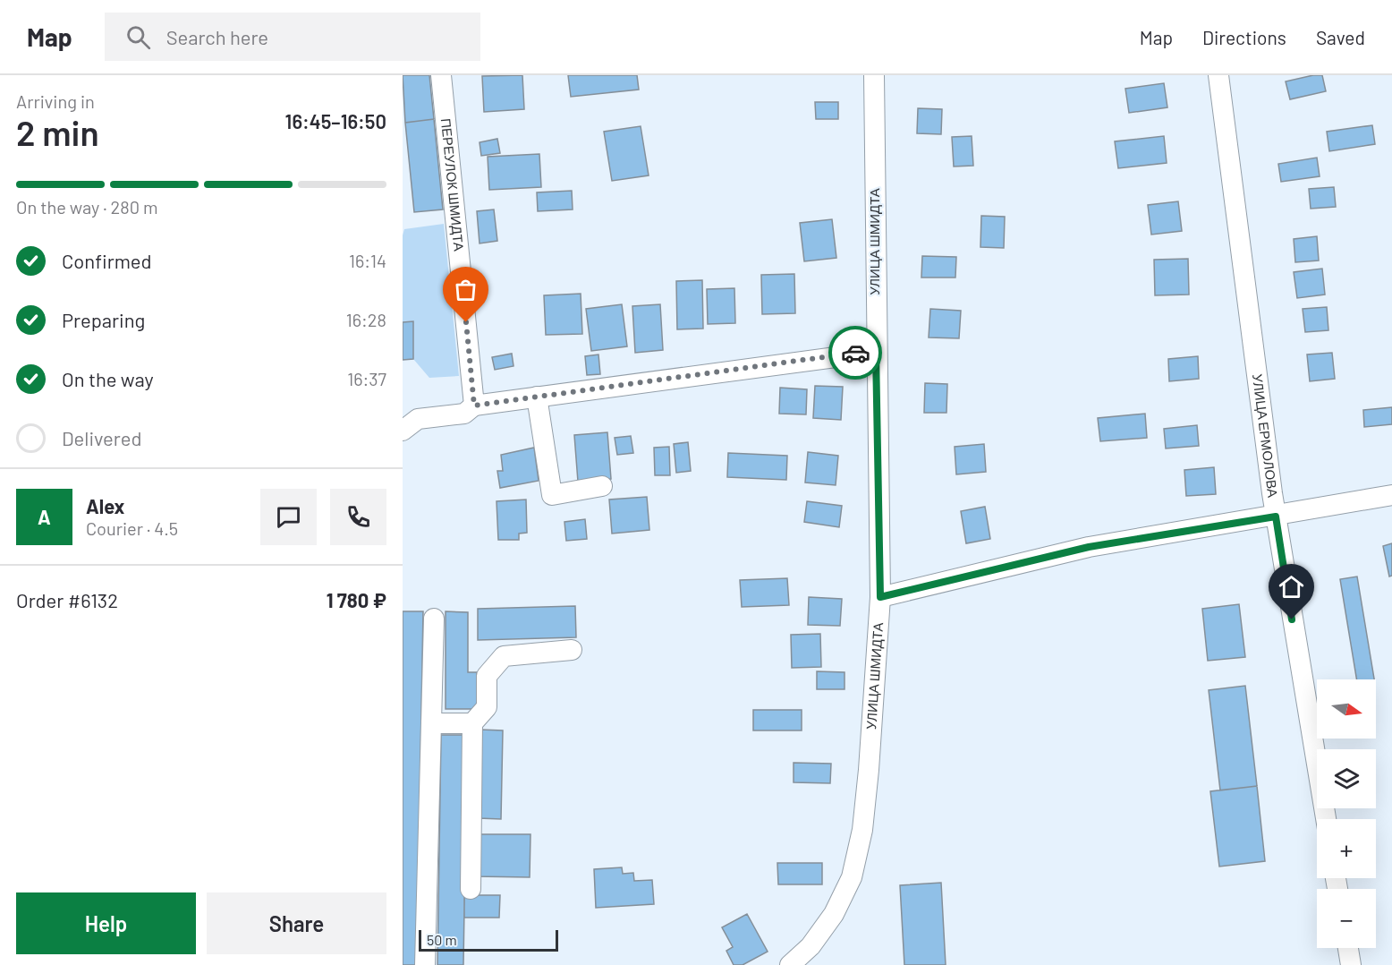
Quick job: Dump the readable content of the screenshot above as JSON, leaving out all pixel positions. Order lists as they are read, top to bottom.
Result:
{
  "streets": {
    "street": ["ПЕРЕУЛОК ШМИДТА", "УЛИЦА ШМИДТА", "УЛИЦА ЕРМОЛОВА"]
  },
  "scale_bar": "50 m",
  "north": "right",
  "page": {
    "header": "Map",
    "search": "Search here",
    "nav": ["Map", "Directions", "Saved"],
    "heading": ["2 min", "Arriving in", "16:45–16:50"],
    "panel": [
      "Alex",
      "Courier · 4.5",
      "Order #6132",
      "1 780 ₽"
    ],
    "bar": "On the way · 280 m",
    "list": [
      ["Confirmed", "16:14"],
      ["Preparing", "16:28"],
      ["On the way", "16:37"],
      "Delivered"
    ],
    "round": "A",
    "map_buttons": ["+", "−"],
    "buttons": ["Help", "Share"],
    "scale": "50 m"
  }
}
